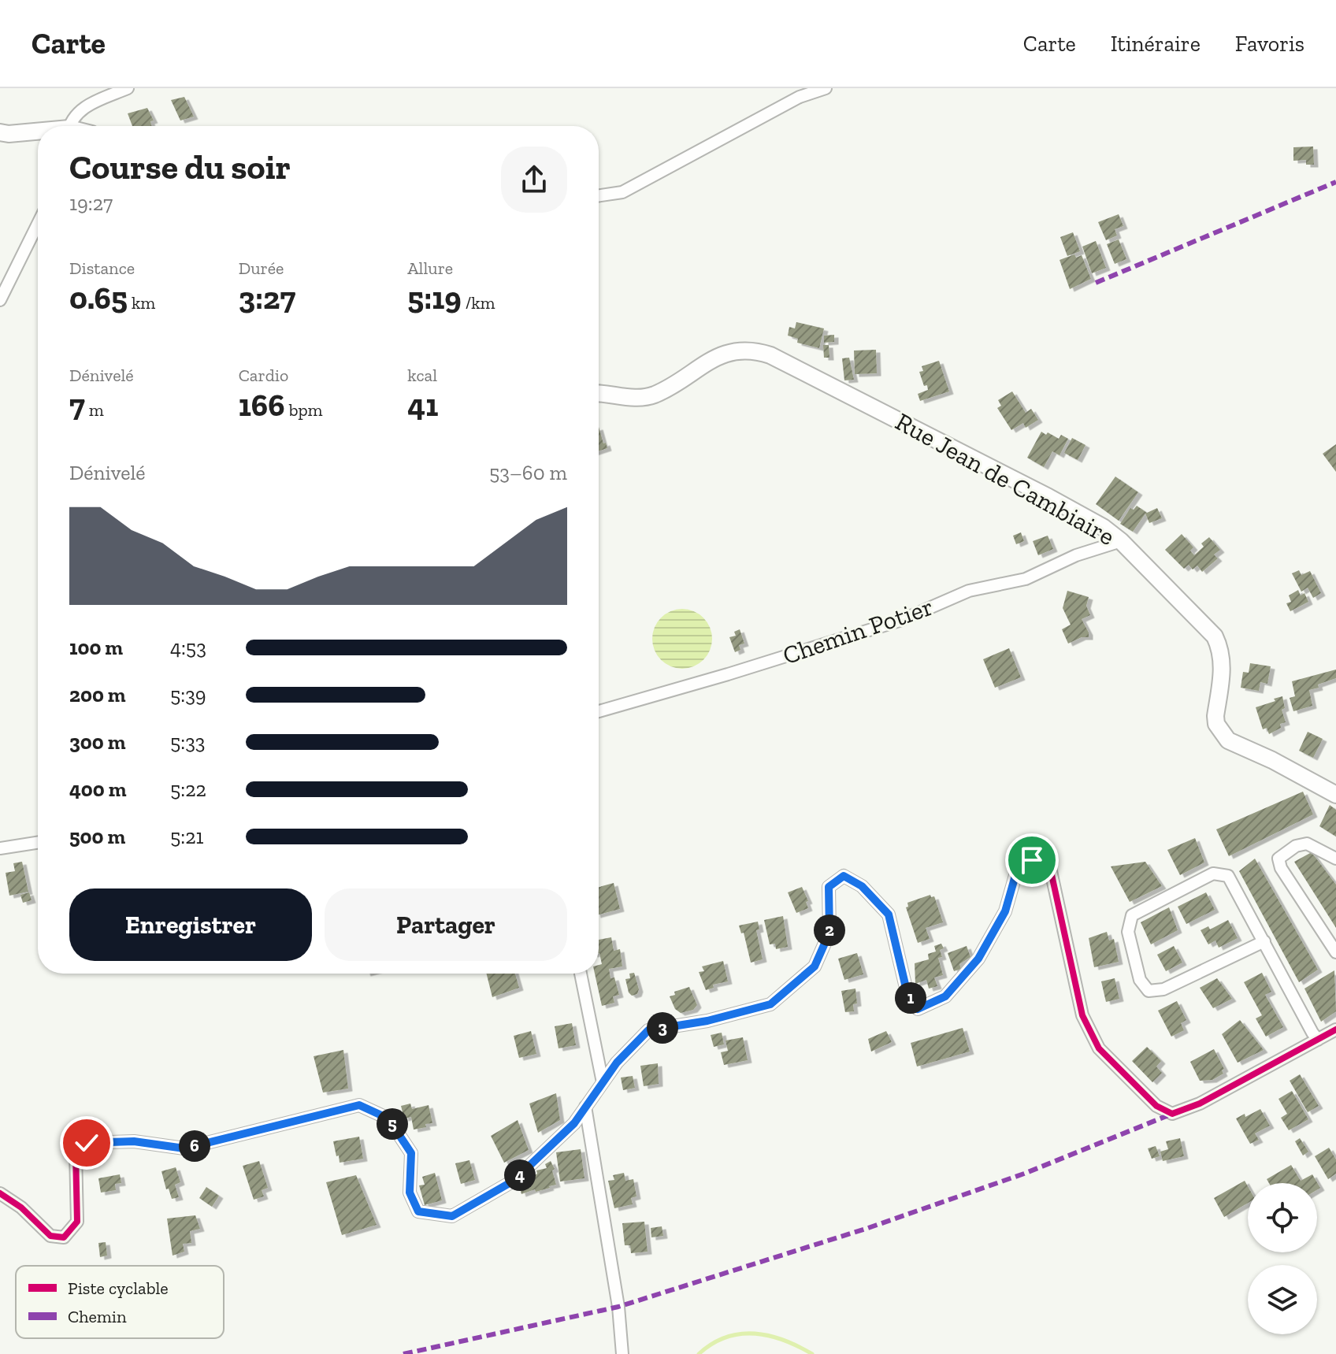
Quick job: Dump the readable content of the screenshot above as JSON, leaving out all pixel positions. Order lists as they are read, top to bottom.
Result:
{
  "streets": {
    "main road": ["Rue Jean de Cambiaire"],
    "street": ["Chemin Potier"]
  },
  "crossings": [
    ["Rue Jean de Cambiaire", "Chemin Potier"]
  ],
  "legend": ["Piste cyclable", "Chemin"],
  "page": {
    "header": "Carte",
    "nav": ["Carte", "Itinéraire", "Favoris"],
    "heading": ["Course du soir", "19:27"],
    "stats": [
      ["Distance", "0.65 km"],
      ["Durée", "3:27"],
      ["Allure", "5:19 /km"],
      ["Dénivelé", "7 m"],
      ["Cardio", "166 bpm"],
      ["kcal", "41"]
    ],
    "chart": ["Dénivelé", "53–60 m"],
    "list": [
      {
        "name": "100 m",
        "note": "4:53"
      },
      {
        "name": "200 m",
        "note": "5:39"
      },
      {
        "name": "300 m",
        "note": "5:33"
      },
      {
        "name": "400 m",
        "note": "5:22"
      },
      {
        "name": "500 m",
        "note": "5:21"
      }
    ],
    "buttons": ["Enregistrer", "Partager"],
    "pins": [
      "2",
      "1",
      "3",
      "5",
      "6",
      "4"
    ]
  }
}
